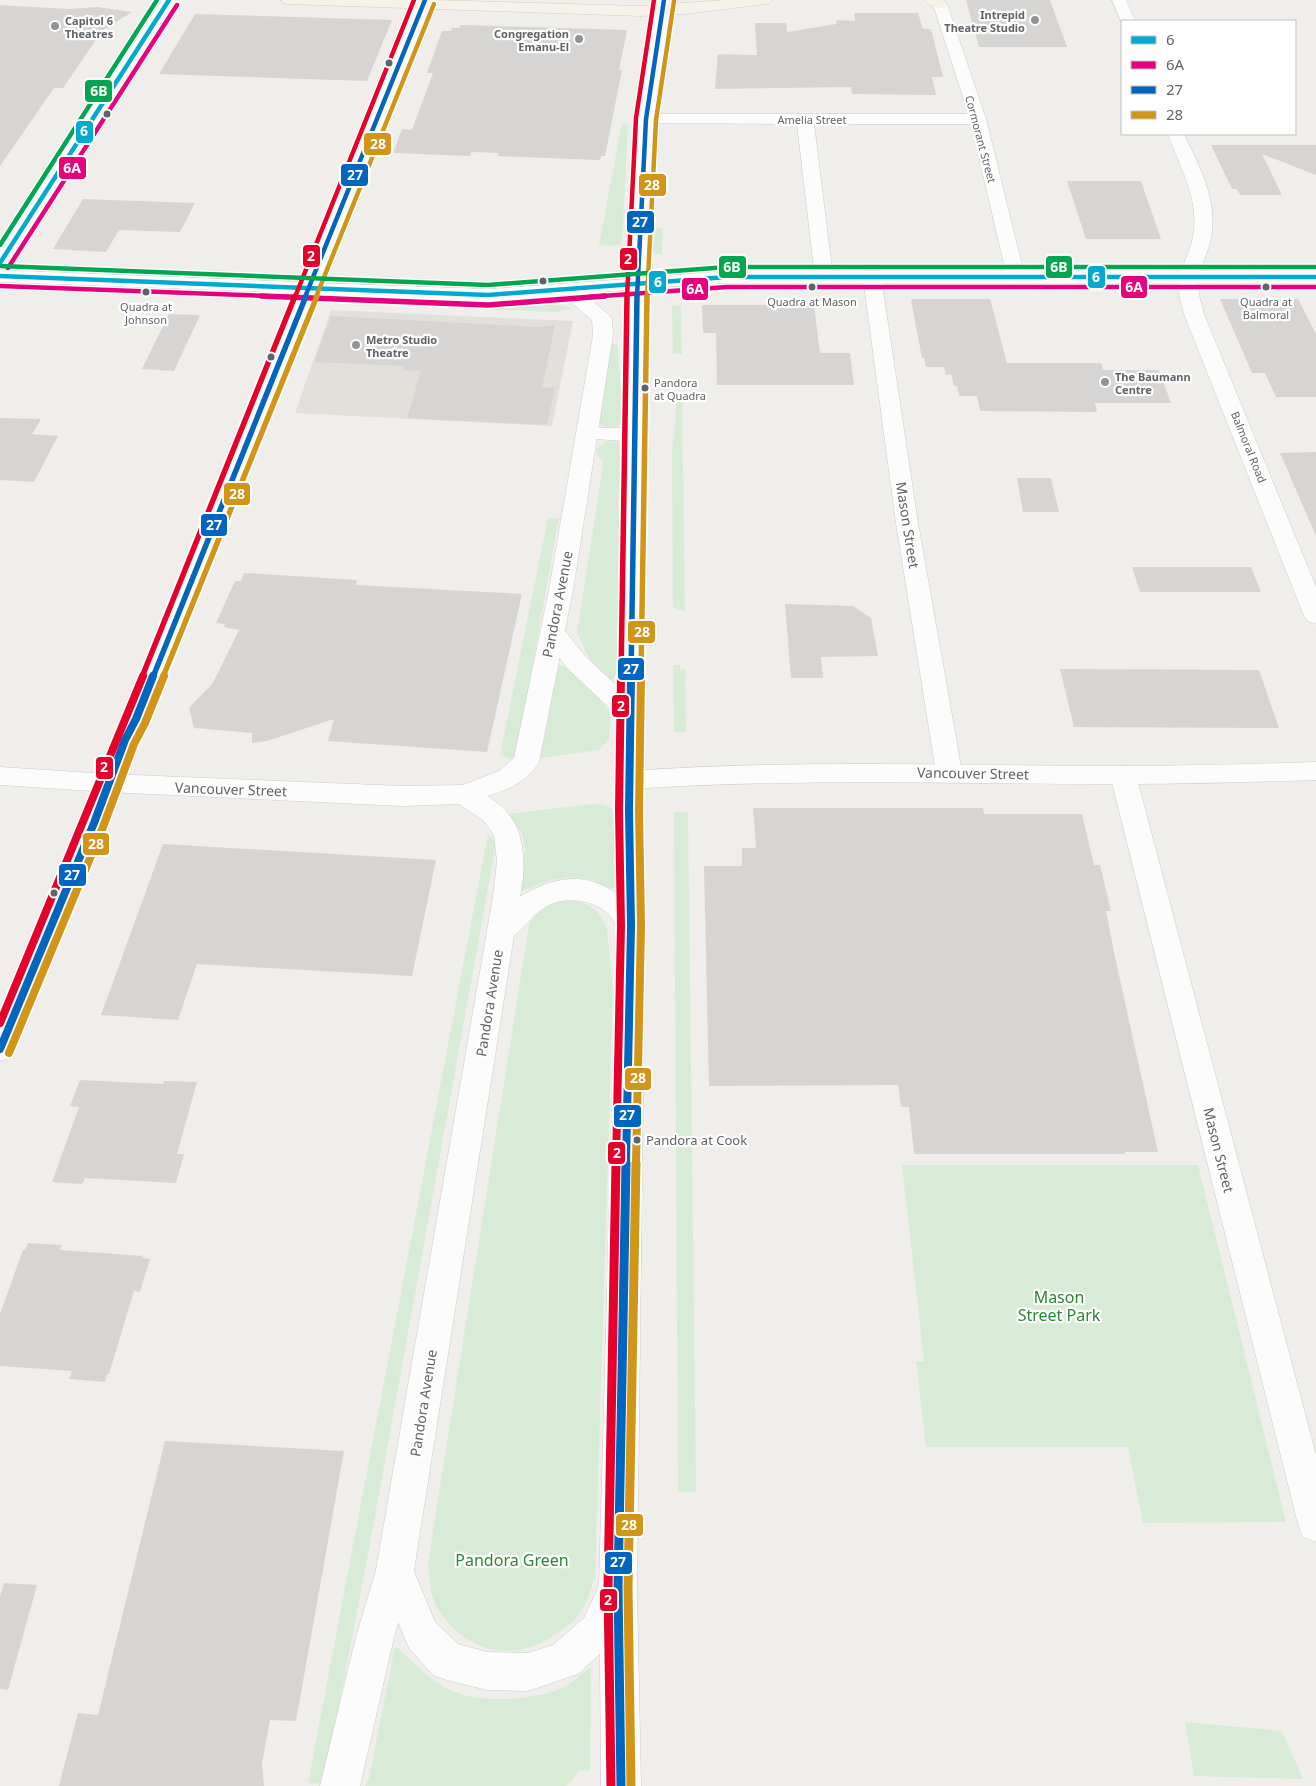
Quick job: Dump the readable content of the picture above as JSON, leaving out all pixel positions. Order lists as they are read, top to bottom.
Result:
{
  "streets": {
    "main road": [
      "Amelia Street",
      "Cormorant Street",
      "Balmoral Road",
      "Mason Street",
      "Pandora Avenue",
      "Vancouver Street"
    ]
  },
  "crossings": [
    ["Amelia Street", "Cormorant Street"],
    ["Mason Street", "Vancouver Street"],
    ["Pandora Avenue", "Vancouver Street"]
  ],
  "parks": ["Mason Street Park", "Pandora Green"],
  "places": [
    "Intrepid Theatre Studio",
    "Capitol 6 Theatres",
    "Congregation Emanu-El",
    "Quadra at Mason",
    "Quadra at Balmoral",
    "Quadra at Johnson",
    "Metro Studio Theatre",
    "The Baumann Centre",
    "Pandora at Quadra",
    "Pandora at Cook"
  ],
  "lines": [
    "transit line 6",
    "transit line 27",
    "transit line 2",
    "transit line 6B",
    "transit line 28",
    "transit line 6A"
  ],
  "legend": [
    "6",
    "6A",
    "27",
    "28"
  ]
}
